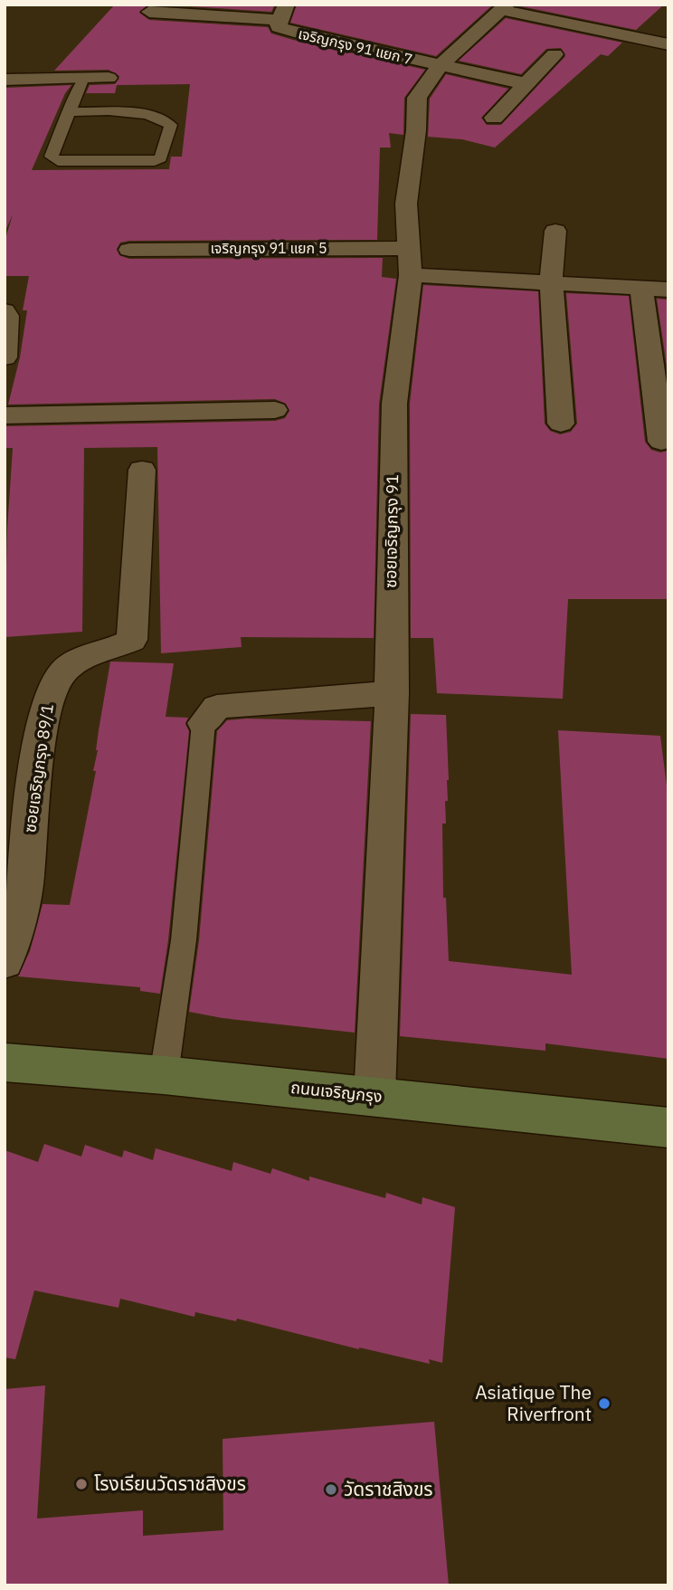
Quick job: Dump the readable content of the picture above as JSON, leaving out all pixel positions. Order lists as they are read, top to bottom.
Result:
{
  "streets": {
    "main road": ["ถนนเจริญกรุง"],
    "street": [
      "เจริญกรุง 91 แยก 7",
      "เจริญกรุง 91 แยก 5",
      "ซอยเจริญกรุง 91",
      "ซอยเจริญกรุง 89/1"
    ]
  },
  "crossings": [
    ["เจริญกรุง 91 แยก 7", "ซอยเจริญกรุง 91"],
    ["เจริญกรุง 91 แยก 5", "ซอยเจริญกรุง 91"],
    ["ซอยเจริญกรุง 91", "ถนนเจริญกรุง"]
  ],
  "places": ["Asiatique The Riverfront", "โรงเรียนวัดราชสิงขร", "วัดราชสิงขร"]
}
